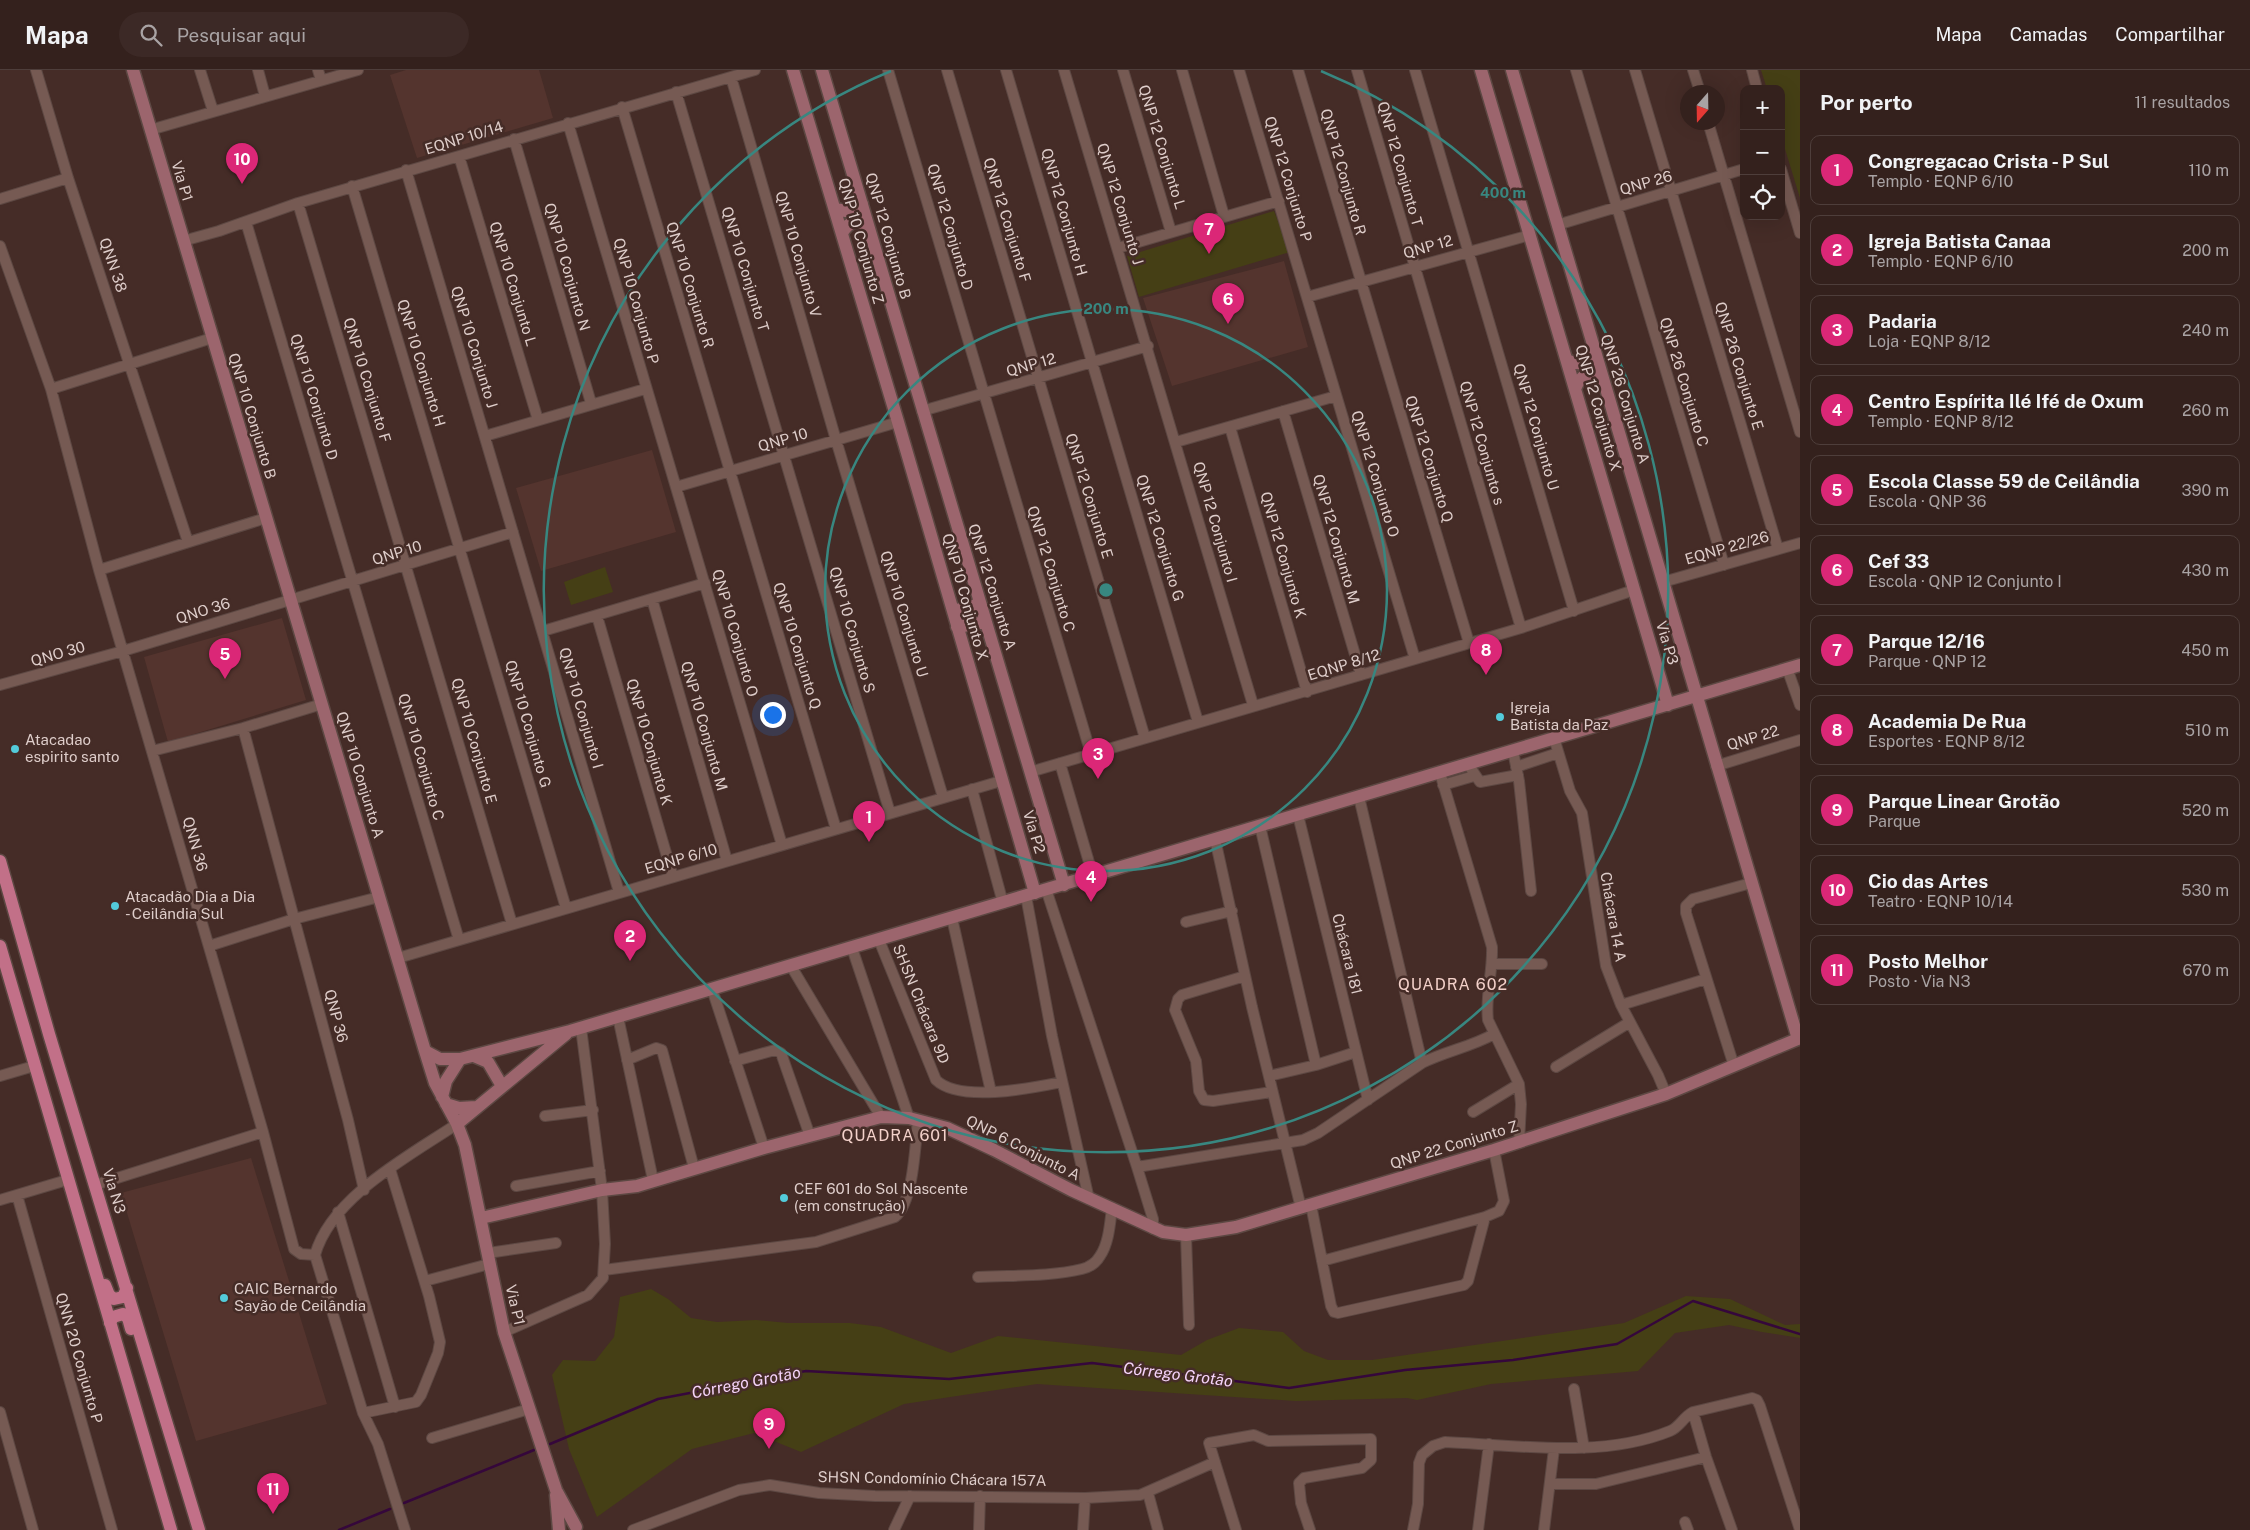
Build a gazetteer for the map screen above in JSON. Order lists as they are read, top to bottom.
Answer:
{
  "streets": {
    "main road": ["Via N3"],
    "street": [
      "EQNP 10/14",
      "QNP 12 Conjunto L",
      "QNP 12 Conjunto T",
      "QNP 12 Conjunto R",
      "QNP 12 Conjunto P",
      "Via P1",
      "QNP 26",
      "QNP 12 Conjunto J",
      "QNP 12 Conjunto H",
      "QNP 12 Conjunto F",
      "QNP 12 Conjunto D",
      "QNP 12 Conjunto B",
      "QNP 10 Conjunto Z",
      "QNP 12",
      "QNP 10 Conjunto V",
      "QNN 38",
      "QNP 10 Conjunto N",
      "QNP 10 Conjunto T",
      "QNP 10 Conjunto L",
      "QNP 10 Conjunto R",
      "QNP 10 Conjunto P",
      "QNP 10 Conjunto J",
      "QNP 10 Conjunto H",
      "QNP 26 Conjunto E",
      "QNP 10 Conjunto F",
      "QNP 26 Conjunto C",
      "QNP 10 Conjunto D",
      "QNP 26 Conjunto A",
      "QNP 12 Conjunto X",
      "QNP 10 Conjunto B",
      "QNP 12 Conjunto U",
      "QNP 10",
      "QNP 12 Conjunto s",
      "QNP 12 Conjunto Q",
      "QNP 12 Conjunto O",
      "QNP 12 Conjunto E",
      "QNP 12 Conjunto I",
      "QNP 12 Conjunto G",
      "QNP 12 Conjunto M",
      "EQNP 22/26",
      "QNP 12 Conjunto K",
      "QNP 12 Conjunto C",
      "QNP 12 Conjunto A",
      "QNP 10 Conjunto X",
      "QNO 36",
      "QNP 10 Conjunto U",
      "QNP 10 Conjunto S",
      "QNP 10 Conjunto O",
      "Via P3",
      "QNP 10 Conjunto Q",
      "QNO 30",
      "EQNP 8/12",
      "QNP 10 Conjunto I",
      "QNP 10 Conjunto G",
      "QNP 10 Conjunto M",
      "QNP 22",
      "QNP 10 Conjunto E",
      "QNP 10 Conjunto K",
      "QNP 10 Conjunto C",
      "QNP 10 Conjunto A",
      "Via P2",
      "QNN 36",
      "EQNP 6/10",
      "Chácara 14 A",
      "Chácara 181",
      "SHSN Chácara 9D",
      "QNP 36",
      "QNP 22 Conjunto Z",
      "QNP 6 Conjunto A",
      "QNN 20 Conjunto P",
      "SHSN Condomínio Chácara 157A"
    ]
  },
  "crossings": [
    ["EQNP 10/14", "Via P1"],
    ["EQNP 10/14", "QNP 10 Conjunto V"],
    ["EQNP 10/14", "QNP 10 Conjunto N"],
    ["EQNP 10/14", "QNP 10 Conjunto T"],
    ["EQNP 10/14", "QNP 10 Conjunto L"],
    ["EQNP 10/14", "QNP 10 Conjunto R"],
    ["EQNP 10/14", "QNP 10 Conjunto P"],
    ["EQNP 10/14", "QNP 10 Conjunto J"],
    ["EQNP 10/14", "QNP 10 Conjunto H"],
    ["EQNP 10/14", "QNP 10 Conjunto F"],
    ["EQNP 10/14", "QNP 10 Conjunto D"],
    ["EQNP 10/14", "QNP 10 Conjunto B"],
    ["QNP 12 Conjunto T", "QNP 12"],
    ["QNP 12 Conjunto T", "QNP 12 Conjunto s"],
    ["QNP 12 Conjunto R", "QNP 12"],
    ["QNP 12 Conjunto R", "QNP 12 Conjunto Q"],
    ["QNP 12 Conjunto P", "QNP 12"],
    ["QNP 12 Conjunto P", "QNP 12 Conjunto O"],
    ["Via P1", "QNP 10 Conjunto B"],
    ["Via P1", "QNP 6 Conjunto A"],
    ["QNP 26", "QNP 26 Conjunto E"],
    ["QNP 26", "QNP 26 Conjunto C"],
    ["QNP 26", "QNP 26 Conjunto A"],
    ["QNP 12 Conjunto J", "QNP 12"],
    ["QNP 12 Conjunto J", "QNP 12 Conjunto I"],
    ["QNP 12 Conjunto H", "QNP 12"],
    ["QNP 12 Conjunto H", "QNP 12 Conjunto G"],
    ["QNP 12 Conjunto F", "QNP 12"],
    ["QNP 12 Conjunto F", "QNP 12 Conjunto E"],
    ["QNP 12 Conjunto D", "QNP 12"],
    ["QNP 12 Conjunto D", "QNP 12 Conjunto C"],
    ["QNP 12 Conjunto B", "QNP 12"],
    ["QNP 12 Conjunto B", "QNP 12 Conjunto A"],
    ["QNP 10 Conjunto Z", "QNP 10"],
    ["QNP 10 Conjunto Z", "QNP 10 Conjunto X"],
    ["QNP 12", "QNP 12 Conjunto X"],
    ["QNP 12", "QNP 12 Conjunto U"],
    ["QNP 12", "QNP 12 Conjunto s"],
    ["QNP 12", "QNP 12 Conjunto Q"],
    ["QNP 12", "QNP 12 Conjunto O"],
    ["QNP 12", "QNP 12 Conjunto E"],
    ["QNP 12", "QNP 12 Conjunto I"],
    ["QNP 12", "QNP 12 Conjunto G"],
    ["QNP 12", "QNP 12 Conjunto C"],
    ["QNP 12", "QNP 12 Conjunto A"],
    ["QNP 10 Conjunto V", "QNP 10"],
    ["QNP 10 Conjunto V", "QNP 10 Conjunto U"],
    ["QNP 10 Conjunto T", "QNP 10"],
    ["QNP 10 Conjunto T", "QNP 10 Conjunto S"],
    ["QNP 10 Conjunto R", "QNP 10"],
    ["QNP 10 Conjunto R", "QNP 10 Conjunto Q"],
    ["QNP 10 Conjunto P", "QNP 10"],
    ["QNP 10 Conjunto P", "QNP 10 Conjunto O"],
    ["QNP 10 Conjunto J", "QNP 10"],
    ["QNP 10 Conjunto J", "QNP 10 Conjunto I"],
    ["QNP 10 Conjunto H", "QNP 10"],
    ["QNP 10 Conjunto H", "QNP 10 Conjunto G"],
    ["QNP 26 Conjunto E", "EQNP 22/26"],
    ["QNP 10 Conjunto F", "QNP 10"],
    ["QNP 10 Conjunto F", "QNP 10 Conjunto E"],
    ["QNP 26 Conjunto C", "EQNP 22/26"],
    ["QNP 10 Conjunto D", "QNP 10"],
    ["QNP 10 Conjunto D", "QNP 10 Conjunto C"],
    ["QNP 26 Conjunto A", "EQNP 22/26"],
    ["QNP 26 Conjunto A", "Via P3"],
    ["QNP 12 Conjunto X", "Via P3"],
    ["QNP 12 Conjunto X", "EQNP 8/12"],
    ["QNP 10 Conjunto B", "QNP 10"],
    ["QNP 10 Conjunto B", "QNO 36"],
    ["QNP 10 Conjunto B", "QNP 10 Conjunto A"],
    ["QNP 12 Conjunto U", "EQNP 8/12"],
    ["QNP 10", "QNP 10 Conjunto X"],
    ["QNP 10", "QNO 36"],
    ["QNP 10", "QNP 10 Conjunto U"],
    ["QNP 10", "QNP 10 Conjunto S"],
    ["QNP 10", "QNP 10 Conjunto O"],
    ["QNP 10", "QNP 10 Conjunto Q"],
    ["QNP 10", "QNP 10 Conjunto I"],
    ["QNP 10", "QNP 10 Conjunto G"],
    ["QNP 10", "QNP 10 Conjunto E"],
    ["QNP 10", "QNP 10 Conjunto C"],
    ["QNP 10", "QNP 10 Conjunto A"],
    ["QNP 12 Conjunto s", "EQNP 8/12"],
    ["QNP 12 Conjunto Q", "EQNP 8/12"],
    ["QNP 12 Conjunto O", "EQNP 8/12"],
    ["QNP 12 Conjunto E", "EQNP 8/12"],
    ["QNP 12 Conjunto I", "EQNP 8/12"],
    ["QNP 12 Conjunto G", "EQNP 8/12"],
    ["QNP 12 Conjunto M", "EQNP 8/12"],
    ["EQNP 22/26", "Via P3"],
    ["QNP 12 Conjunto K", "EQNP 8/12"],
    ["QNP 12 Conjunto C", "EQNP 8/12"],
    ["QNP 12 Conjunto A", "EQNP 8/12"],
    ["QNP 12 Conjunto A", "Via P2"],
    ["QNP 10 Conjunto X", "Via P2"],
    ["QNP 10 Conjunto X", "EQNP 6/10"],
    ["QNO 36", "QNO 30"],
    ["QNO 36", "QNP 10 Conjunto A"],
    ["QNO 36", "QNN 36"],
    ["QNP 10 Conjunto U", "EQNP 6/10"],
    ["QNP 10 Conjunto S", "EQNP 6/10"],
    ["QNP 10 Conjunto O", "EQNP 6/10"],
    ["Via P3", "EQNP 8/12"],
    ["Via P3", "QNP 22"],
    ["Via P3", "QNP 22 Conjunto Z"],
    ["QNP 10 Conjunto Q", "EQNP 6/10"],
    ["QNO 30", "QNN 36"],
    ["EQNP 8/12", "Via P2"],
    ["QNP 10 Conjunto I", "EQNP 6/10"],
    ["QNP 10 Conjunto G", "EQNP 6/10"],
    ["QNP 10 Conjunto M", "EQNP 6/10"],
    ["QNP 10 Conjunto E", "EQNP 6/10"],
    ["QNP 10 Conjunto K", "EQNP 6/10"],
    ["QNP 10 Conjunto C", "EQNP 6/10"],
    ["QNP 10 Conjunto A", "EQNP 6/10"],
    ["Via P2", "EQNP 6/10"],
    ["Chácara 14 A", "QNP 22 Conjunto Z"],
    ["QNP 22 Conjunto Z", "QNP 6 Conjunto A"]
  ],
  "districts": ["QUADRA 602", "QUADRA 601"],
  "water": ["Córrego Grotão"],
  "places": [
    "Igreja Batista da Paz",
    "Atacadao espirito santo",
    "Atacadão Dia a Dia - Ceilândia Sul",
    "CEF 601 do Sol Nascente (em construção)",
    "CAIC Bernardo Sayão de Ceilândia"
  ],
  "north": "bottom",
  "page": {
    "header": "Mapa",
    "search": "Pesquisar aqui",
    "nav": ["Mapa", "Camadas", "Compartilhar"],
    "heading": ["Por perto", "11 resultados"],
    "map_buttons": ["+", "−"],
    "list": [
      {
        "mark": "1",
        "name": "Congregacao Crista - P Sul",
        "note": "Templo · EQNP 6/10",
        "value": "110 m"
      },
      {
        "mark": "2",
        "name": "Igreja Batista Canaa",
        "note": "Templo · EQNP 6/10",
        "value": "200 m"
      },
      {
        "mark": "3",
        "name": "Padaria",
        "note": "Loja · EQNP 8/12",
        "value": "240 m"
      },
      {
        "mark": "4",
        "name": "Centro Espírita Ilé Ifé de Oxum",
        "note": "Templo · EQNP 8/12",
        "value": "260 m"
      },
      {
        "mark": "5",
        "name": "Escola Classe 59 de Ceilândia",
        "note": "Escola · QNP 36",
        "value": "390 m"
      },
      {
        "mark": "6",
        "name": "Cef 33",
        "note": "Escola · QNP 12 Conjunto I",
        "value": "430 m"
      },
      {
        "mark": "7",
        "name": "Parque 12/16",
        "note": "Parque · QNP 12",
        "value": "450 m"
      },
      {
        "mark": "8",
        "name": "Academia De Rua",
        "note": "Esportes · EQNP 8/12",
        "value": "510 m"
      },
      {
        "mark": "9",
        "name": "Parque Linear Grotão",
        "note": "Parque",
        "value": "520 m"
      },
      {
        "mark": "10",
        "name": "Cio das Artes",
        "note": "Teatro · EQNP 10/14",
        "value": "530 m"
      },
      {
        "mark": "11",
        "name": "Posto Melhor",
        "note": "Posto · Via N3",
        "value": "670 m"
      }
    ],
    "pins": [
      "10",
      "7",
      "6",
      "8",
      "5",
      "3",
      "1",
      "4",
      "2",
      "9",
      "11"
    ]
  },
  "rings": ["400 m", "200 m"]
}
